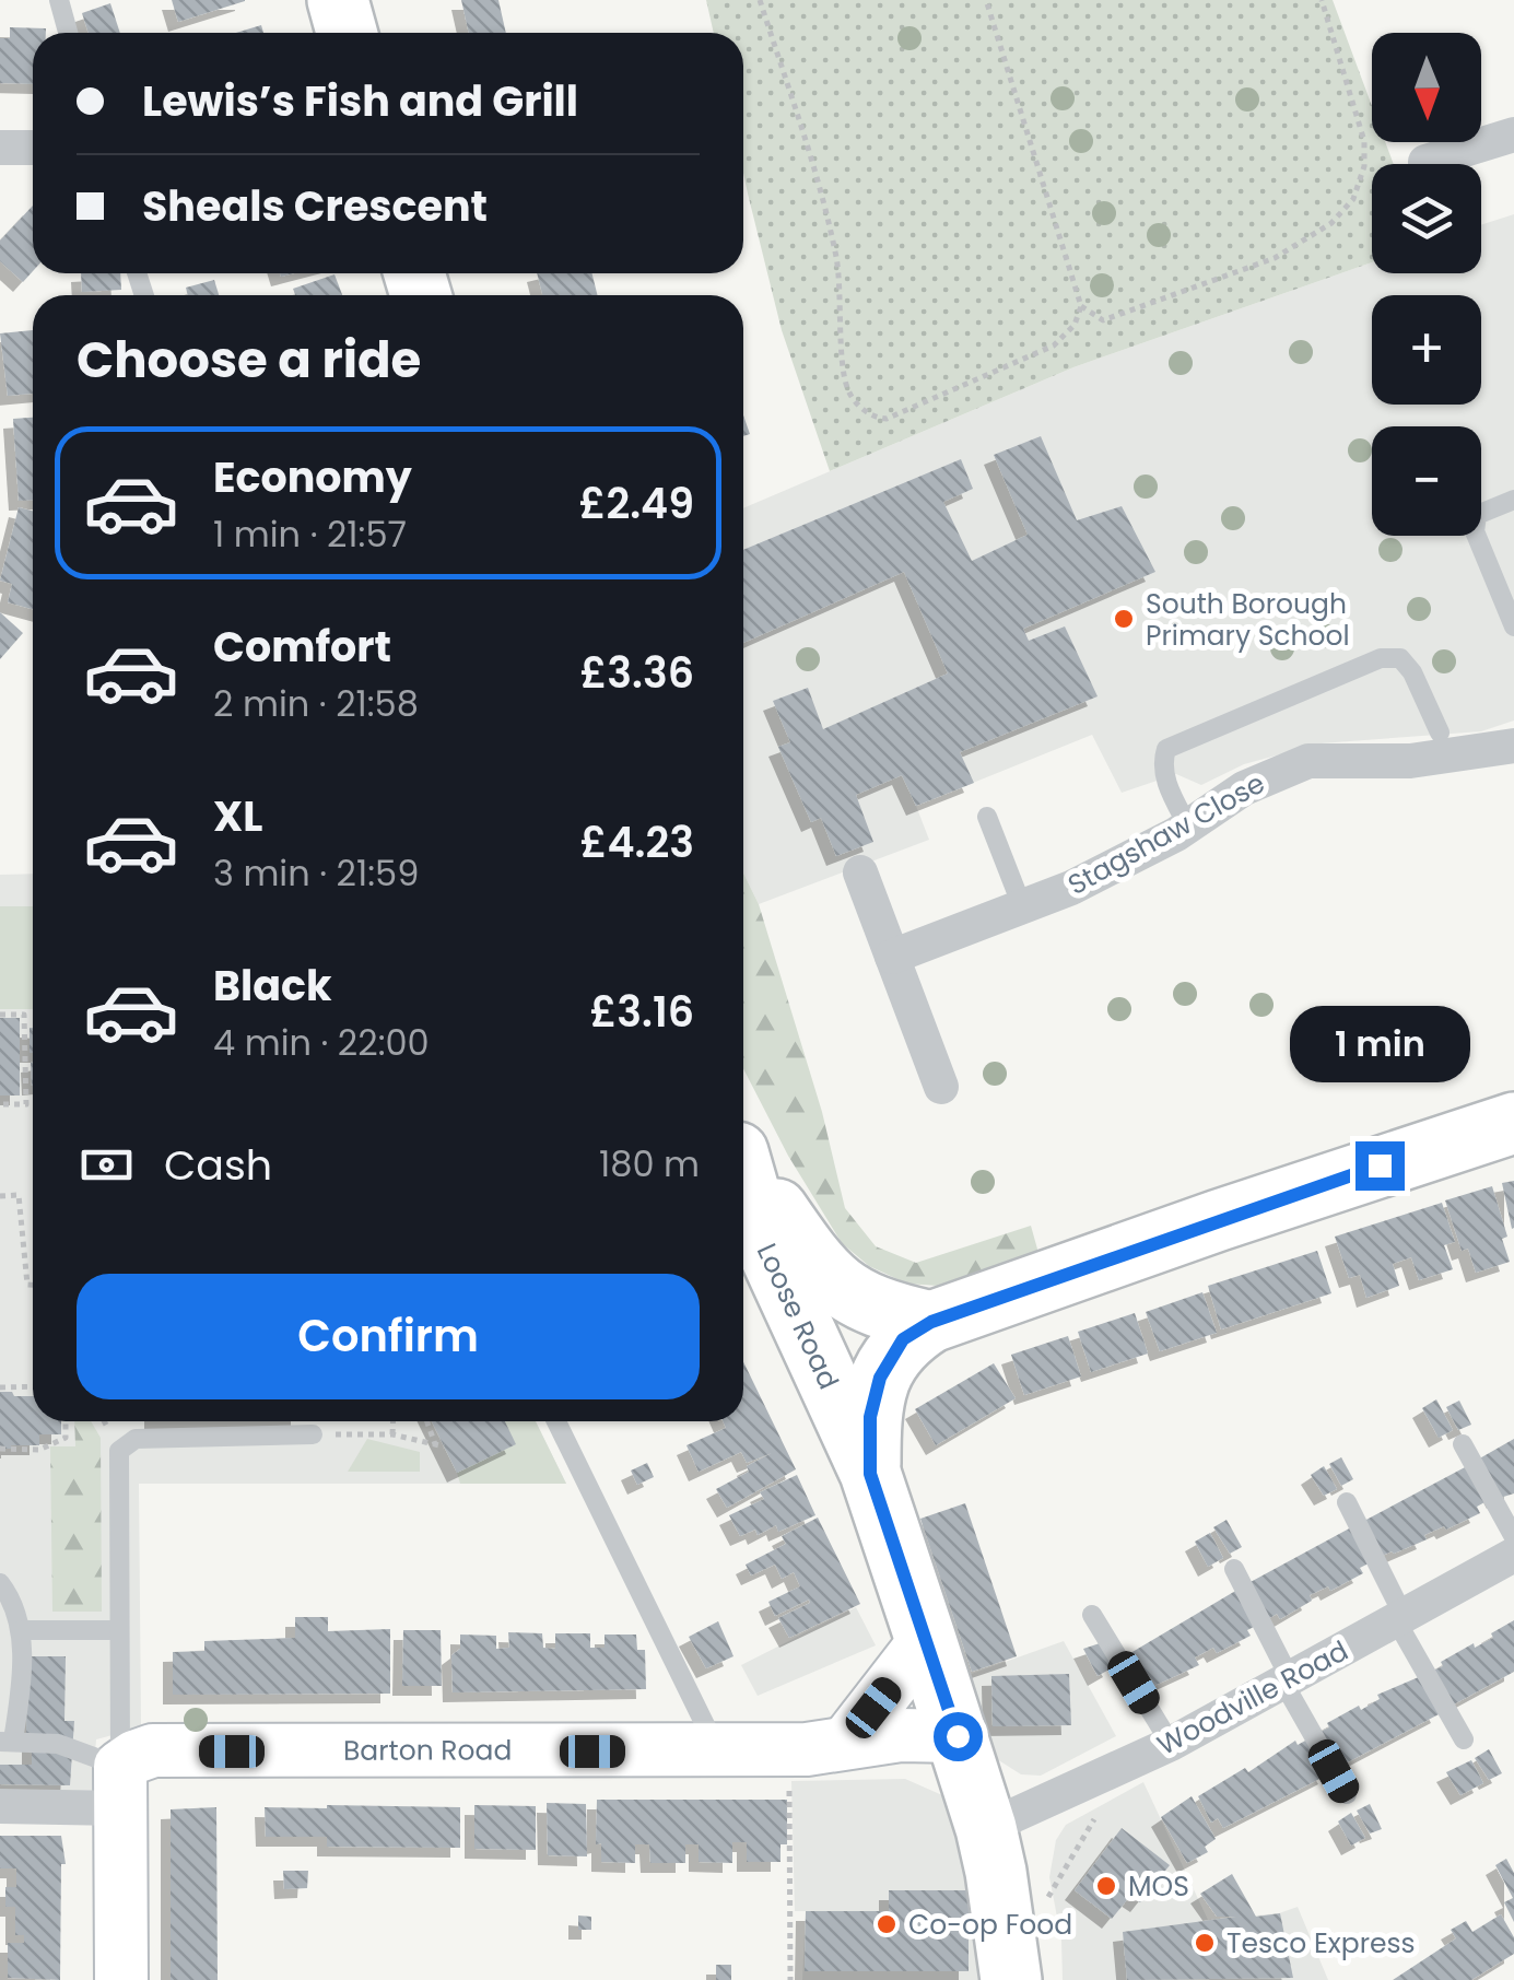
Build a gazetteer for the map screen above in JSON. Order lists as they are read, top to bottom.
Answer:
{
  "streets": {
    "highway": ["Loose Road"],
    "street": ["Stagshaw Close", "Woodville Road", "Barton Road"]
  },
  "crossings": [
    ["Loose Road", "Woodville Road"],
    ["Loose Road", "Barton Road"]
  ],
  "places": [
    "South Borough Primary School",
    "MOS",
    "Co-op Food",
    "Tesco Express"
  ],
  "north": "bottom",
  "page": {
    "map_buttons": ["+", "−"],
    "banner": ["Lewis’s Fish and Grill", "Sheals Crescent"],
    "heading": "Choose a ride",
    "list": [
      {
        "name": "Economy",
        "note": "1 min · 21:57",
        "value": "£2.49"
      },
      {
        "name": "Comfort",
        "note": "2 min · 21:58",
        "value": "£3.36"
      },
      {
        "name": "XL",
        "note": "3 min · 21:59",
        "value": "£4.23"
      },
      {
        "name": "Black",
        "note": "4 min · 22:00",
        "value": "£3.16"
      }
    ],
    "bubble": "1 min",
    "pay": ["Cash", "180 m"],
    "buttons": "Confirm"
  }
}
